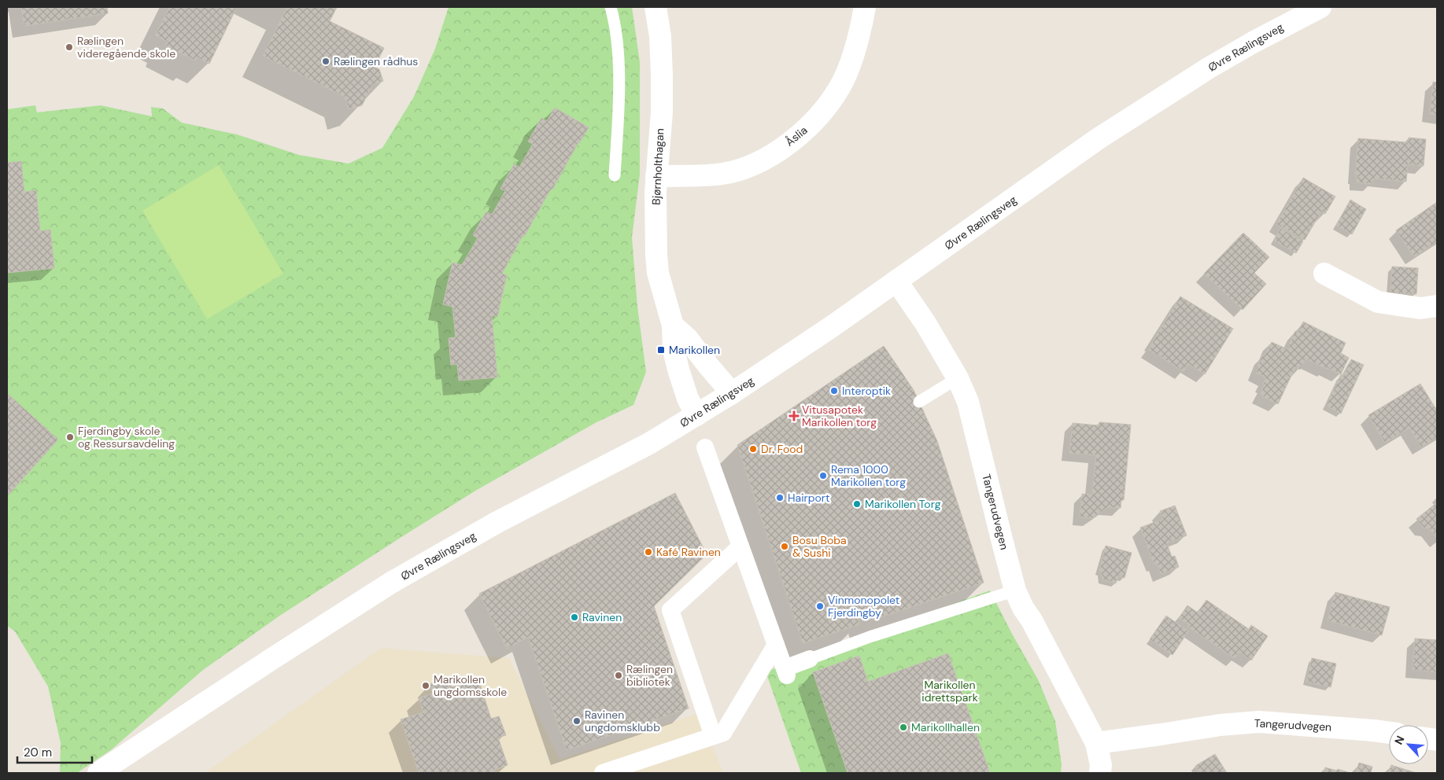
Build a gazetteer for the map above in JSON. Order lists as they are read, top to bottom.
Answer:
{
  "streets": {
    "street": [
      "Øvre Rælingsveg",
      "Åslia",
      "Bjørnholthagan",
      "Tangerudvegen"
    ]
  },
  "crossings": [
    ["Øvre Rælingsveg", "Bjørnholthagan"],
    ["Øvre Rælingsveg", "Tangerudvegen"],
    ["Åslia", "Bjørnholthagan"]
  ],
  "parks": ["Marikollen idrettspark"],
  "places": {
    "other": [
      "Rælingen videregående skole",
      "Rælingen rådhus",
      "Interoptik",
      "Fjerdingby skole og Ressursavdeling",
      "Dr. Food",
      "Rema 1000 Marikollen torg",
      "Hairport",
      "Marikollen Torg",
      "Bosu Boba & Sushi",
      "Kafé Ravinen",
      "Vinmonopolet Fjerdingby",
      "Ravinen",
      "Rælingen bibliotek",
      "Marikollen ungdomsskole",
      "Ravinen ungdomsklubb",
      "Marikollhallen"
    ],
    "transit": ["Marikollen"],
    "health": ["Vitusapotek Marikollen torg"]
  },
  "scale_bar": "20 m",
  "north": "top left"
}
